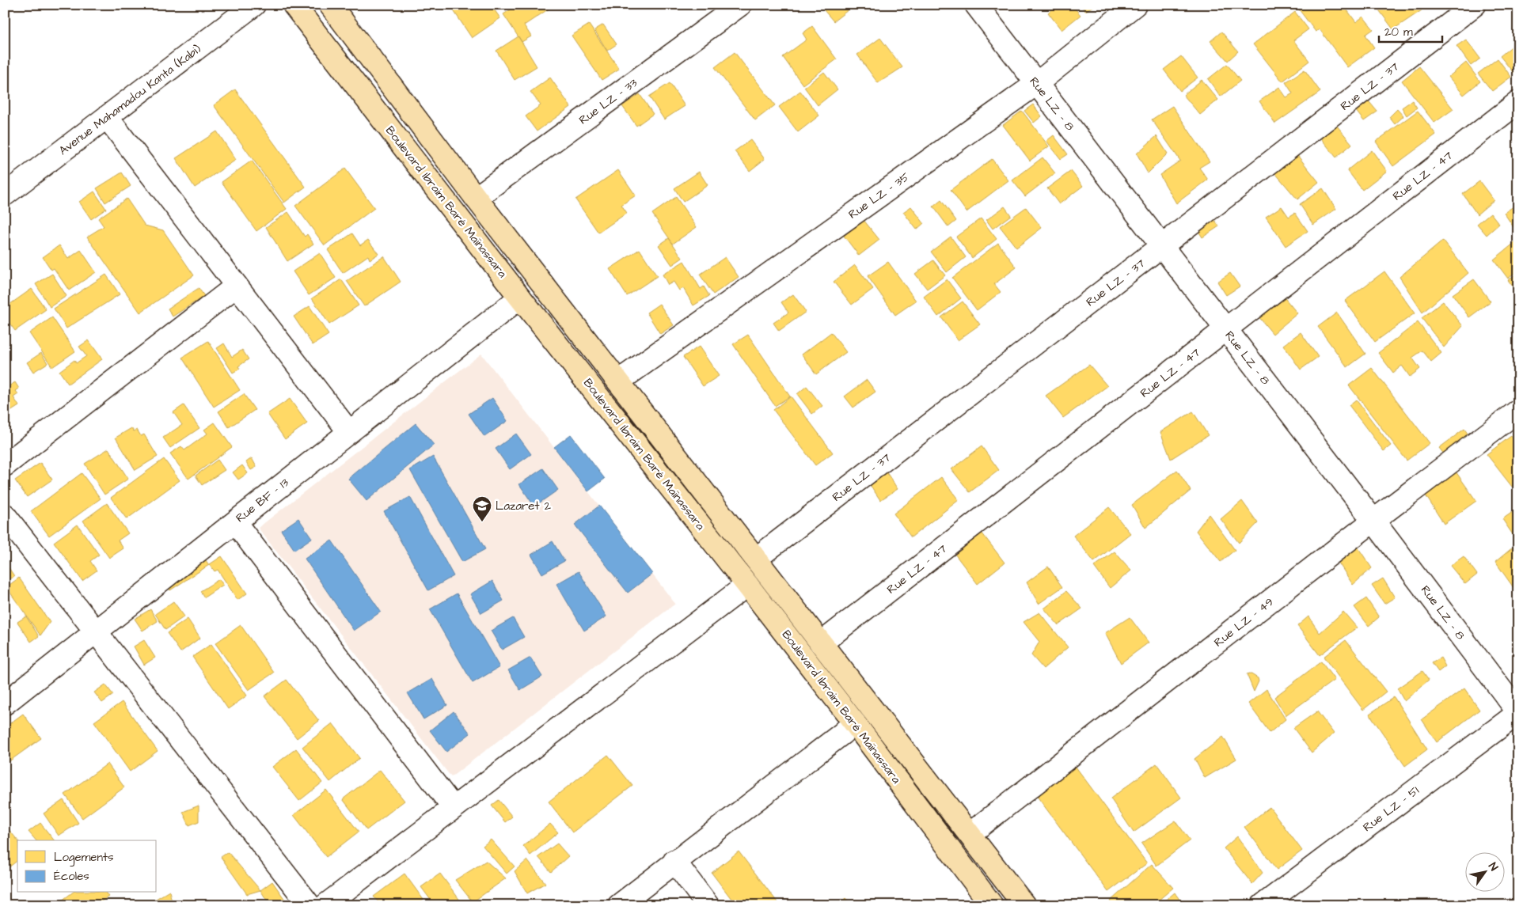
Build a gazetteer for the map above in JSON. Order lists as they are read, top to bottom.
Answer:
{
  "streets": {
    "main road": ["Boulevard Ibraim Baré Maïnassara"],
    "street": [
      "Rue LZ - 37",
      "Avenue Mahamadou Kanta (Kabi)",
      "Rue LZ - 33",
      "Rue LZ - 8",
      "Rue LZ - 47",
      "Rue LZ - 35",
      "Rue BF - 13",
      "Rue LZ - 49",
      "Rue LZ - 51"
    ]
  },
  "crossings": [
    ["Rue LZ - 37", "Rue LZ - 8"],
    ["Rue LZ - 37", "Boulevard Ibraim Baré Maïnassara"],
    ["Rue LZ - 33", "Boulevard Ibraim Baré Maïnassara"],
    ["Rue LZ - 8", "Rue LZ - 47"],
    ["Rue LZ - 8", "Rue LZ - 35"],
    ["Rue LZ - 8", "Rue LZ - 49"],
    ["Rue LZ - 8", "Rue LZ - 51"],
    ["Rue LZ - 47", "Boulevard Ibraim Baré Maïnassara"],
    ["Rue LZ - 35", "Boulevard Ibraim Baré Maïnassara"],
    ["Boulevard Ibraim Baré Maïnassara", "Rue BF - 13"],
    ["Boulevard Ibraim Baré Maïnassara", "Rue LZ - 49"]
  ],
  "places": {
    "school or university": ["Lazaret 2"]
  },
  "legend": ["Logements", "Écoles"],
  "scale_bar": "20 m",
  "north": "top right"
}
